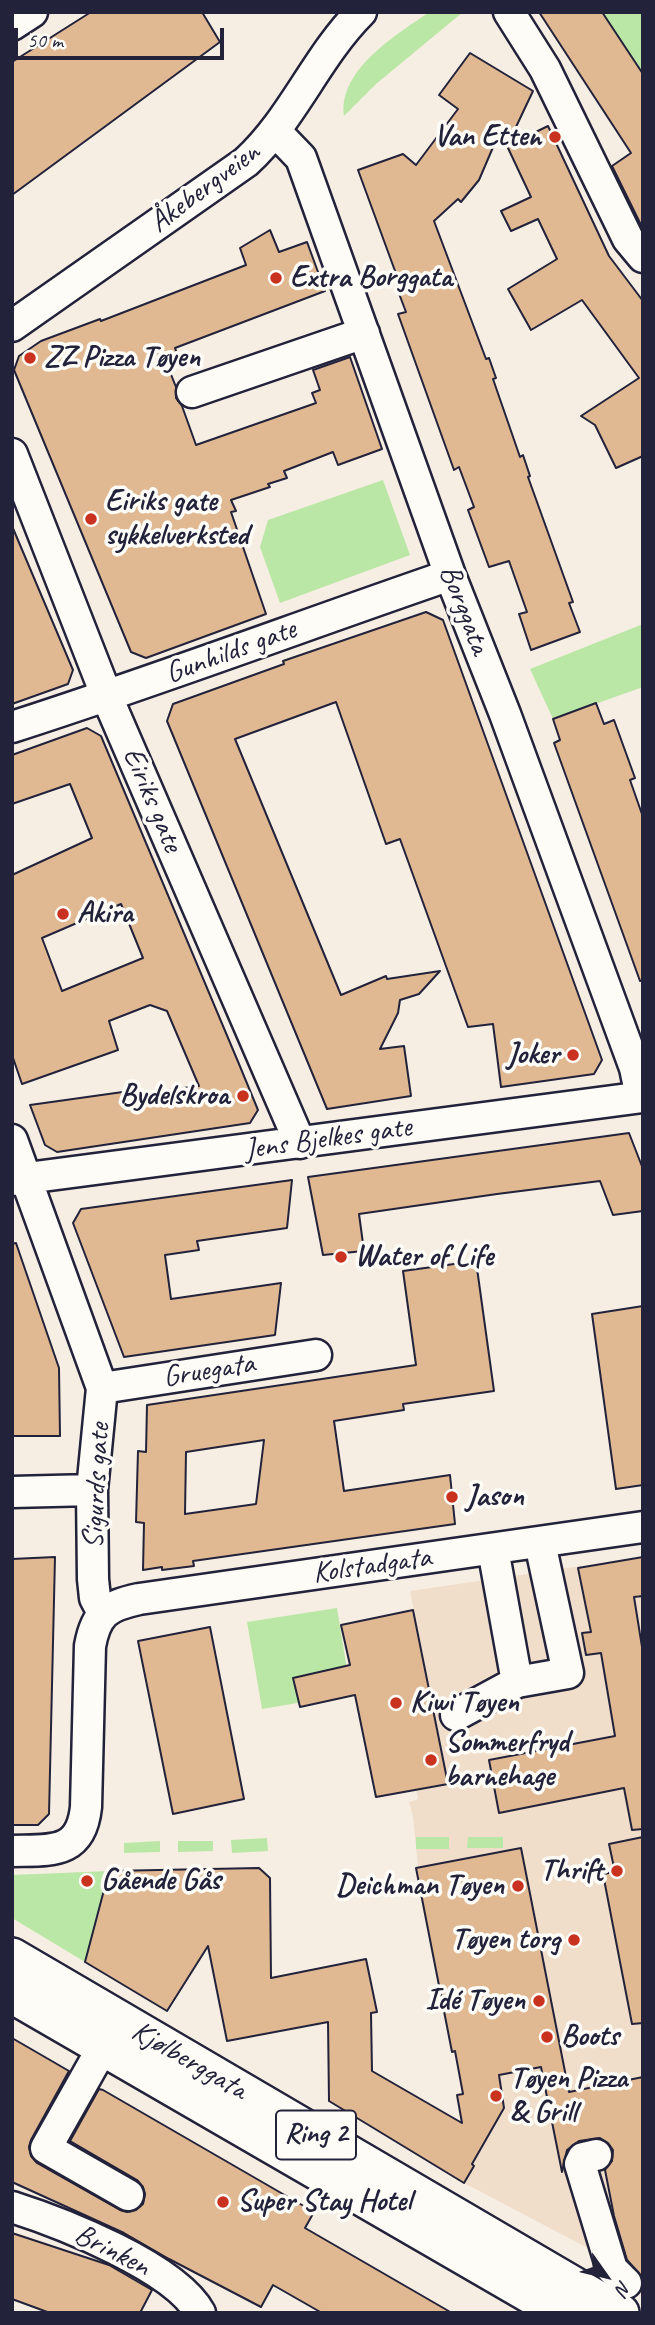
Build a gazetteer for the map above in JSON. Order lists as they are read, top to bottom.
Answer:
{
  "streets": {
    "main road": ["Kjølberggata", "Ring 2"],
    "street": [
      "Åkebergveien",
      "Borggata",
      "Gunhilds gate",
      "Eiriks gate",
      "Jens Bjelkes gate",
      "Gruegata",
      "Sigurds gate",
      "Kolstadgata",
      "Brinken"
    ]
  },
  "crossings": [
    ["Åkebergveien", "Borggata"],
    ["Borggata", "Gunhilds gate"],
    ["Borggata", "Jens Bjelkes gate"],
    ["Gunhilds gate", "Eiriks gate"],
    ["Eiriks gate", "Jens Bjelkes gate"],
    ["Jens Bjelkes gate", "Sigurds gate"],
    ["Gruegata", "Sigurds gate"],
    ["Sigurds gate", "Kolstadgata"]
  ],
  "places": [
    "Van Etten",
    "Extra Borggata",
    "ZZ Pizza Tøyen",
    "Eiriks gate sykkelverksted",
    "Akira",
    "Joker",
    "Bydelskroa",
    "Water of Life",
    "Jason",
    "Kiwi Tøyen",
    "Sommerfryd barnehage",
    "Thrift",
    "Gående Gås",
    "Deichman Tøyen",
    "Tøyen torg",
    "Idé Tøyen",
    "Boots",
    "Tøyen Pizza & Grill",
    "Super Stay Hotel"
  ],
  "scale_bar": "50 m",
  "north": "bottom right"
}
